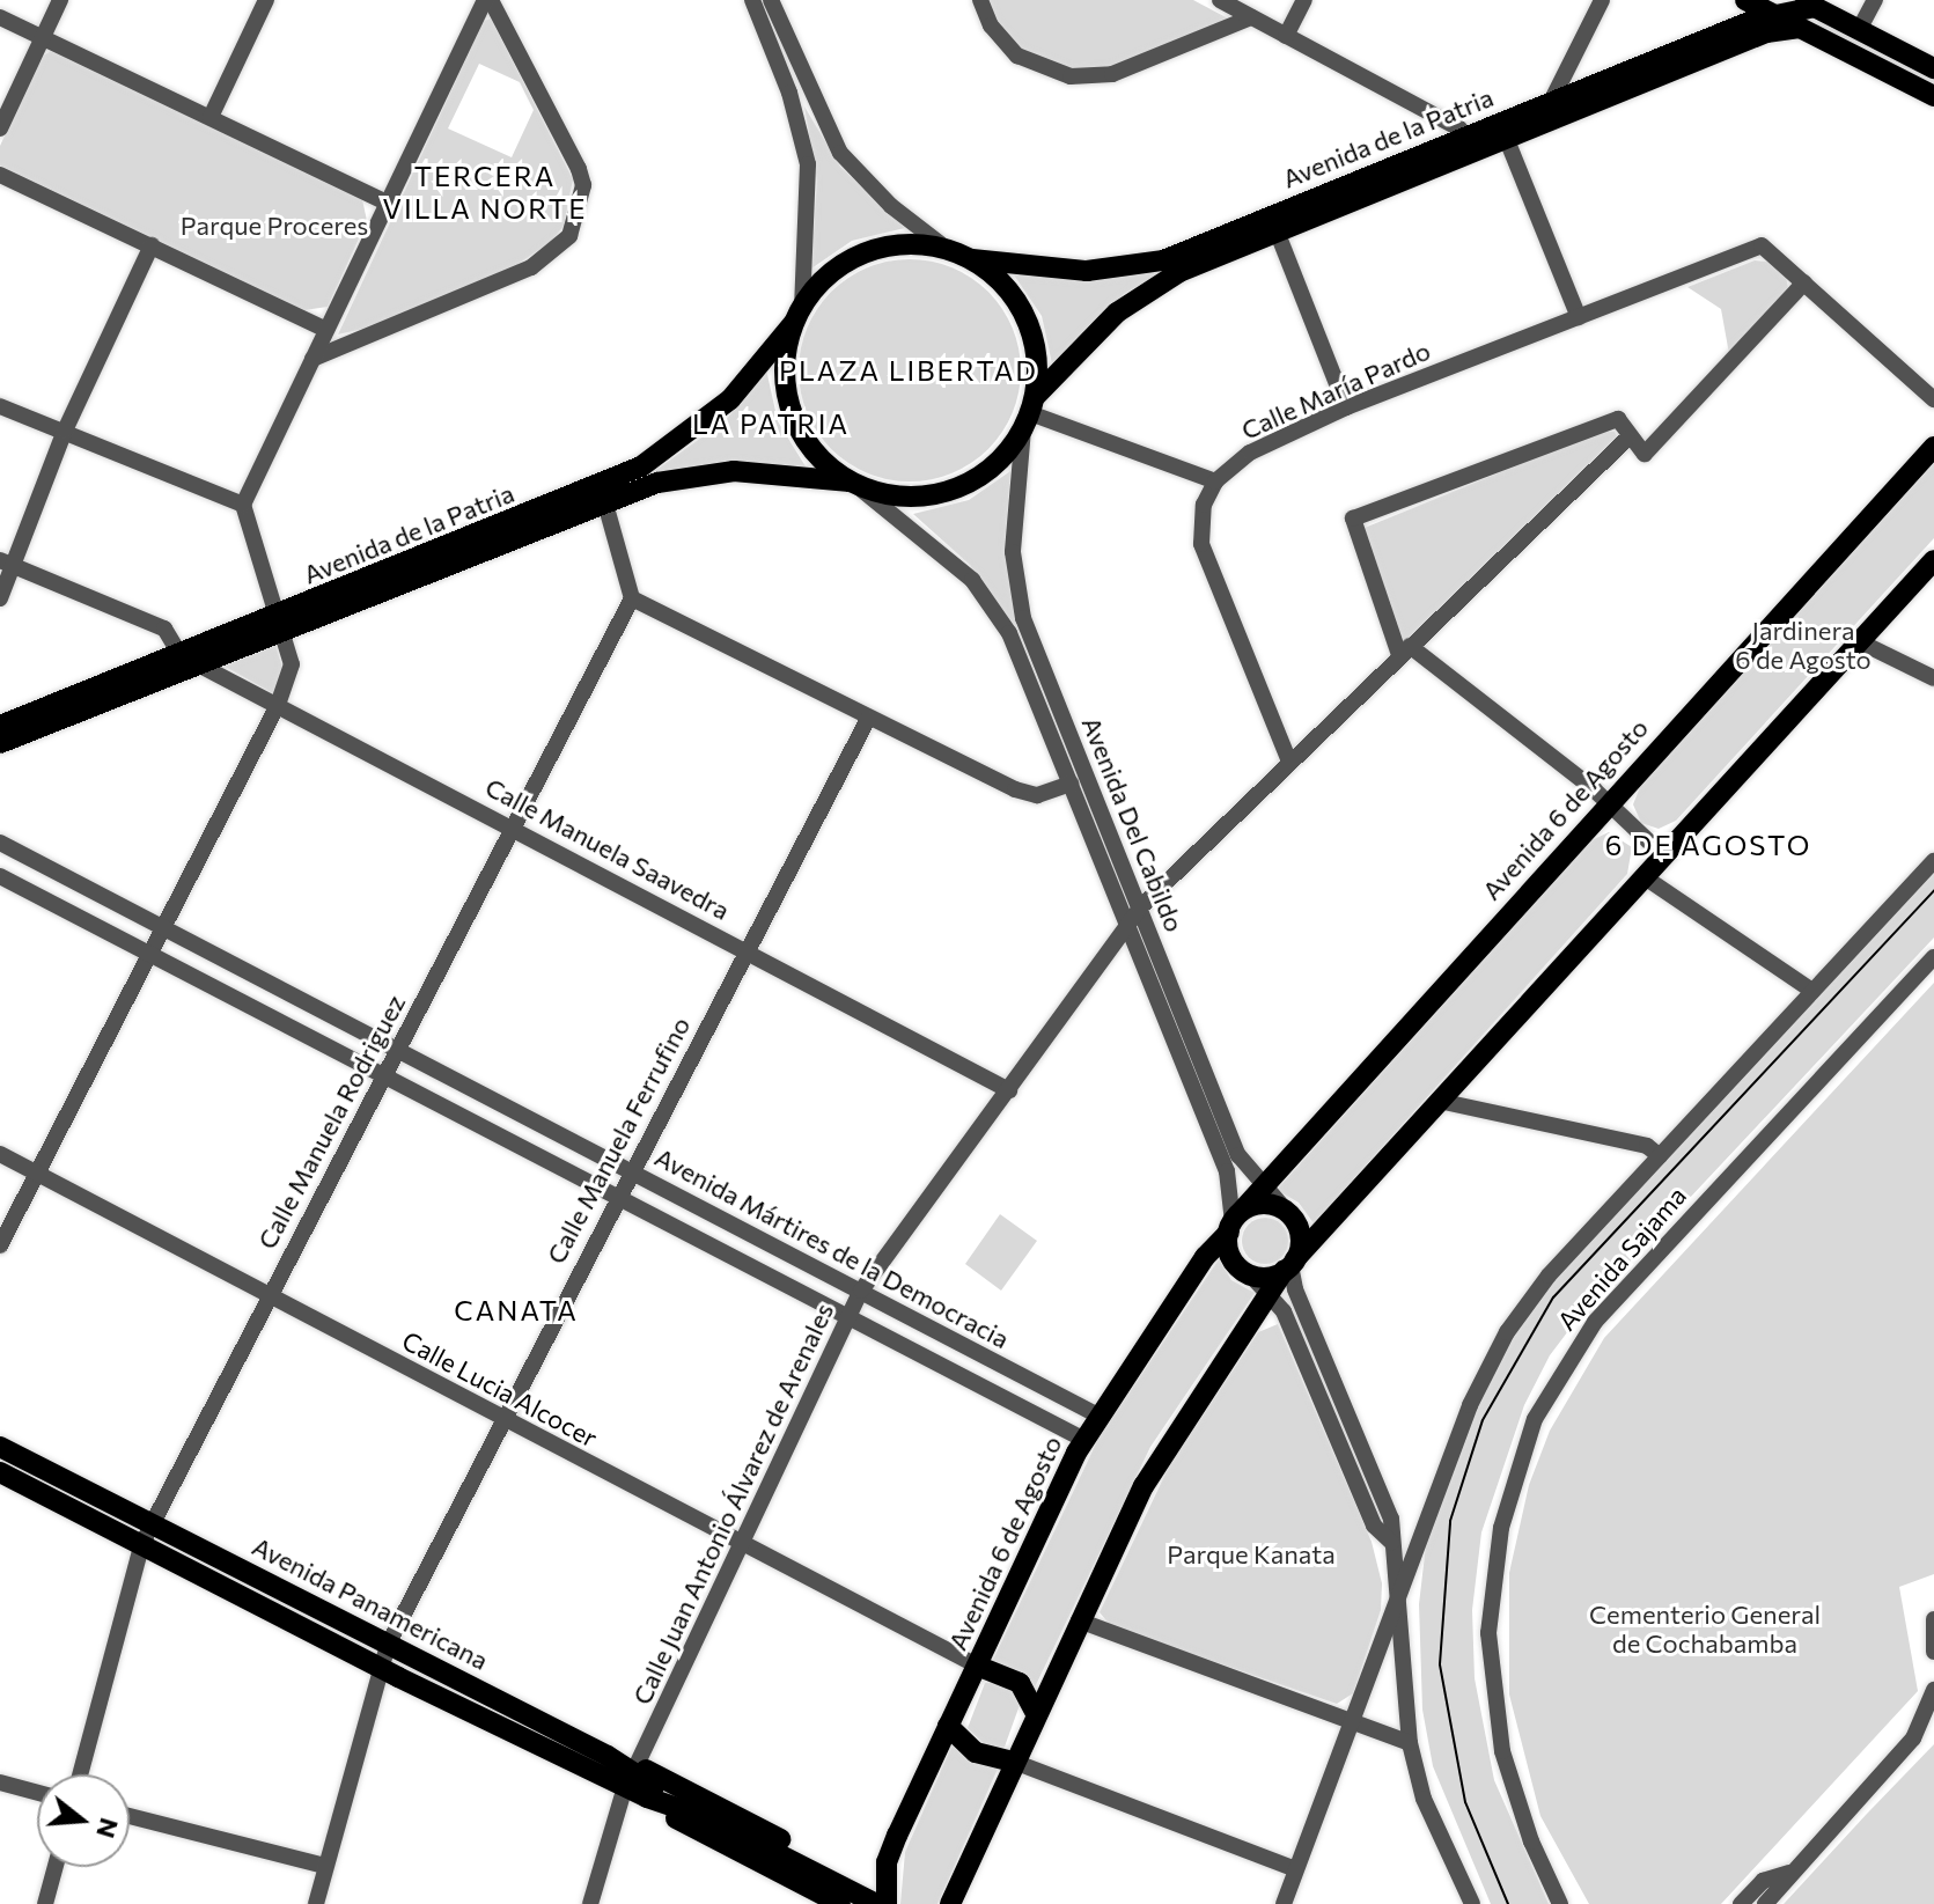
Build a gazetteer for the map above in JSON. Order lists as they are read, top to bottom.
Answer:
{
  "streets": {
    "main road": ["Avenida de la Patria", "Avenida 6 de Agosto", "Avenida Panamericana"],
    "street": [
      "Calle María Pardo",
      "Avenida Del Cabildo",
      "Calle Manuela Saavedra",
      "Calle Manuela Rodriguez",
      "Calle Manuela Ferrufino",
      "Avenida Mártires de la Democracia",
      "Avenida Sajama",
      "Calle Lucia Alcocer",
      "Calle Juan Antonio Álvarez de Arenales"
    ]
  },
  "crossings": [
    ["Avenida de la Patria", "Avenida Del Cabildo"],
    ["Avenida de la Patria", "Calle Manuela Saavedra"],
    ["Avenida 6 de Agosto", "Avenida Del Cabildo"],
    ["Avenida 6 de Agosto", "Avenida Mártires de la Democracia"],
    ["Avenida 6 de Agosto", "Calle Lucia Alcocer"],
    ["Avenida 6 de Agosto", "Avenida Panamericana"],
    ["Avenida Del Cabildo", "Calle Juan Antonio Álvarez de Arenales"],
    ["Calle Manuela Saavedra", "Calle Manuela Rodriguez"],
    ["Calle Manuela Saavedra", "Calle Manuela Ferrufino"],
    ["Calle Manuela Saavedra", "Calle Juan Antonio Álvarez de Arenales"],
    ["Calle Manuela Rodriguez", "Avenida Mártires de la Democracia"],
    ["Calle Manuela Rodriguez", "Calle Lucia Alcocer"],
    ["Calle Manuela Rodriguez", "Avenida Panamericana"],
    ["Calle Manuela Ferrufino", "Avenida Mártires de la Democracia"],
    ["Calle Manuela Ferrufino", "Calle Lucia Alcocer"],
    ["Calle Manuela Ferrufino", "Avenida Panamericana"],
    ["Avenida Mártires de la Democracia", "Calle Juan Antonio Álvarez de Arenales"],
    ["Calle Lucia Alcocer", "Calle Juan Antonio Álvarez de Arenales"]
  ],
  "districts": [
    "TERCERA VILLA NORTE",
    "PLAZA LIBERTAD",
    "LA PATRIA",
    "6 DE AGOSTO",
    "CANATA"
  ],
  "parks": [
    "Parque Proceres",
    "Jardinera 6 de Agosto",
    "Parque Kanata",
    "Cementerio General de Cochabamba"
  ],
  "north": "right"
}
